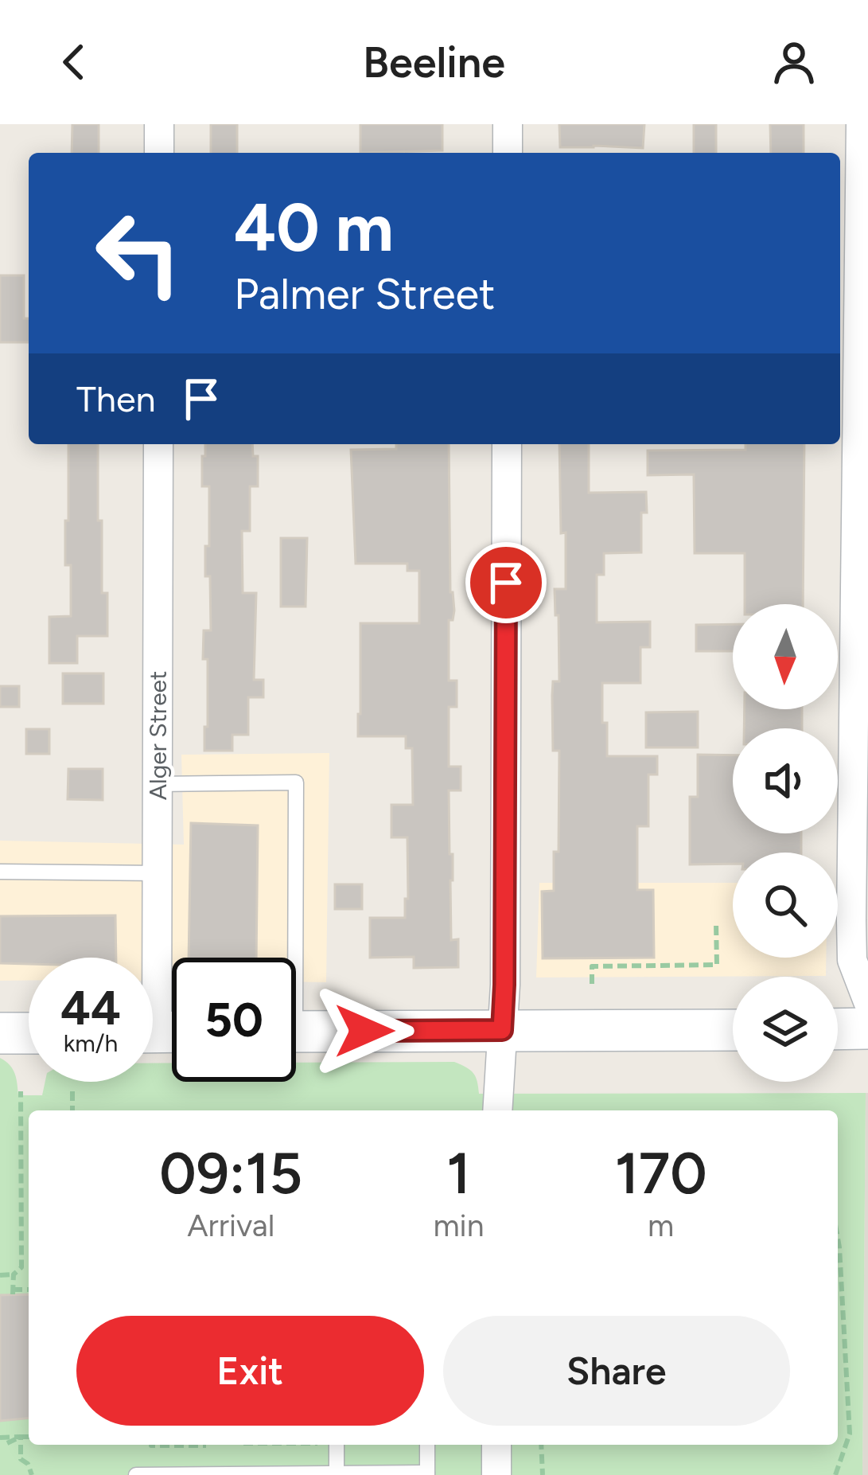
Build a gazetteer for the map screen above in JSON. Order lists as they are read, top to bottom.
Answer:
{
  "streets": {
    "street": ["Alger Street"]
  },
  "north": "bottom",
  "page": {
    "header": "Beeline",
    "turn": ["40 m", "Palmer Street"],
    "then": "Then",
    "speed": "44 km/h",
    "limit": "50",
    "eta": [
      "09:15",
      "Arrival",
      "1",
      "min",
      "170",
      "m"
    ],
    "buttons": ["Exit", "Share"]
  }
}
